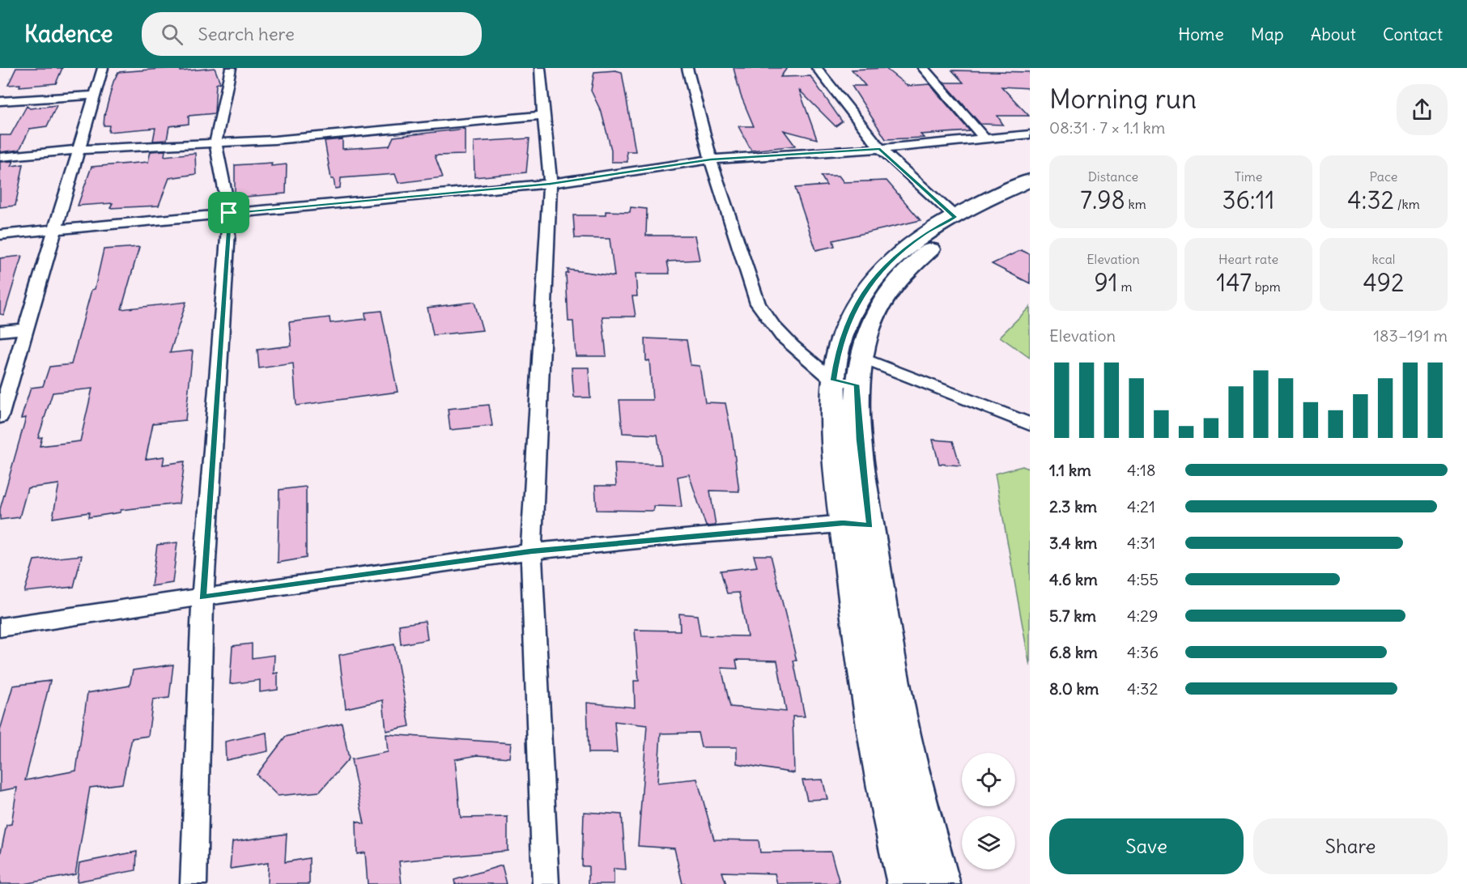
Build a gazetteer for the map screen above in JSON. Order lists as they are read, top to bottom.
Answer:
{
  "page": {
    "header": "Kadence",
    "search": "Search here",
    "nav": [
      "Home",
      "Map",
      "About",
      "Contact"
    ],
    "heading": ["Morning run", "08:31 · 7 × 1.1 km"],
    "stats": [
      ["Distance", "7.98 km"],
      ["Time", "36:11"],
      ["Pace", "4:32 /km"],
      ["Elevation", "91 m"],
      ["Heart rate", "147 bpm"],
      ["kcal", "492"]
    ],
    "chart": ["Elevation", "183–191 m"],
    "list": [
      {
        "name": "1.1 km",
        "note": "4:18"
      },
      {
        "name": "2.3 km",
        "note": "4:21"
      },
      {
        "name": "3.4 km",
        "note": "4:31"
      },
      {
        "name": "4.6 km",
        "note": "4:55"
      },
      {
        "name": "5.7 km",
        "note": "4:29"
      },
      {
        "name": "6.8 km",
        "note": "4:36"
      },
      {
        "name": "8.0 km",
        "note": "4:32"
      }
    ],
    "buttons": ["Save", "Share"]
  }
}
